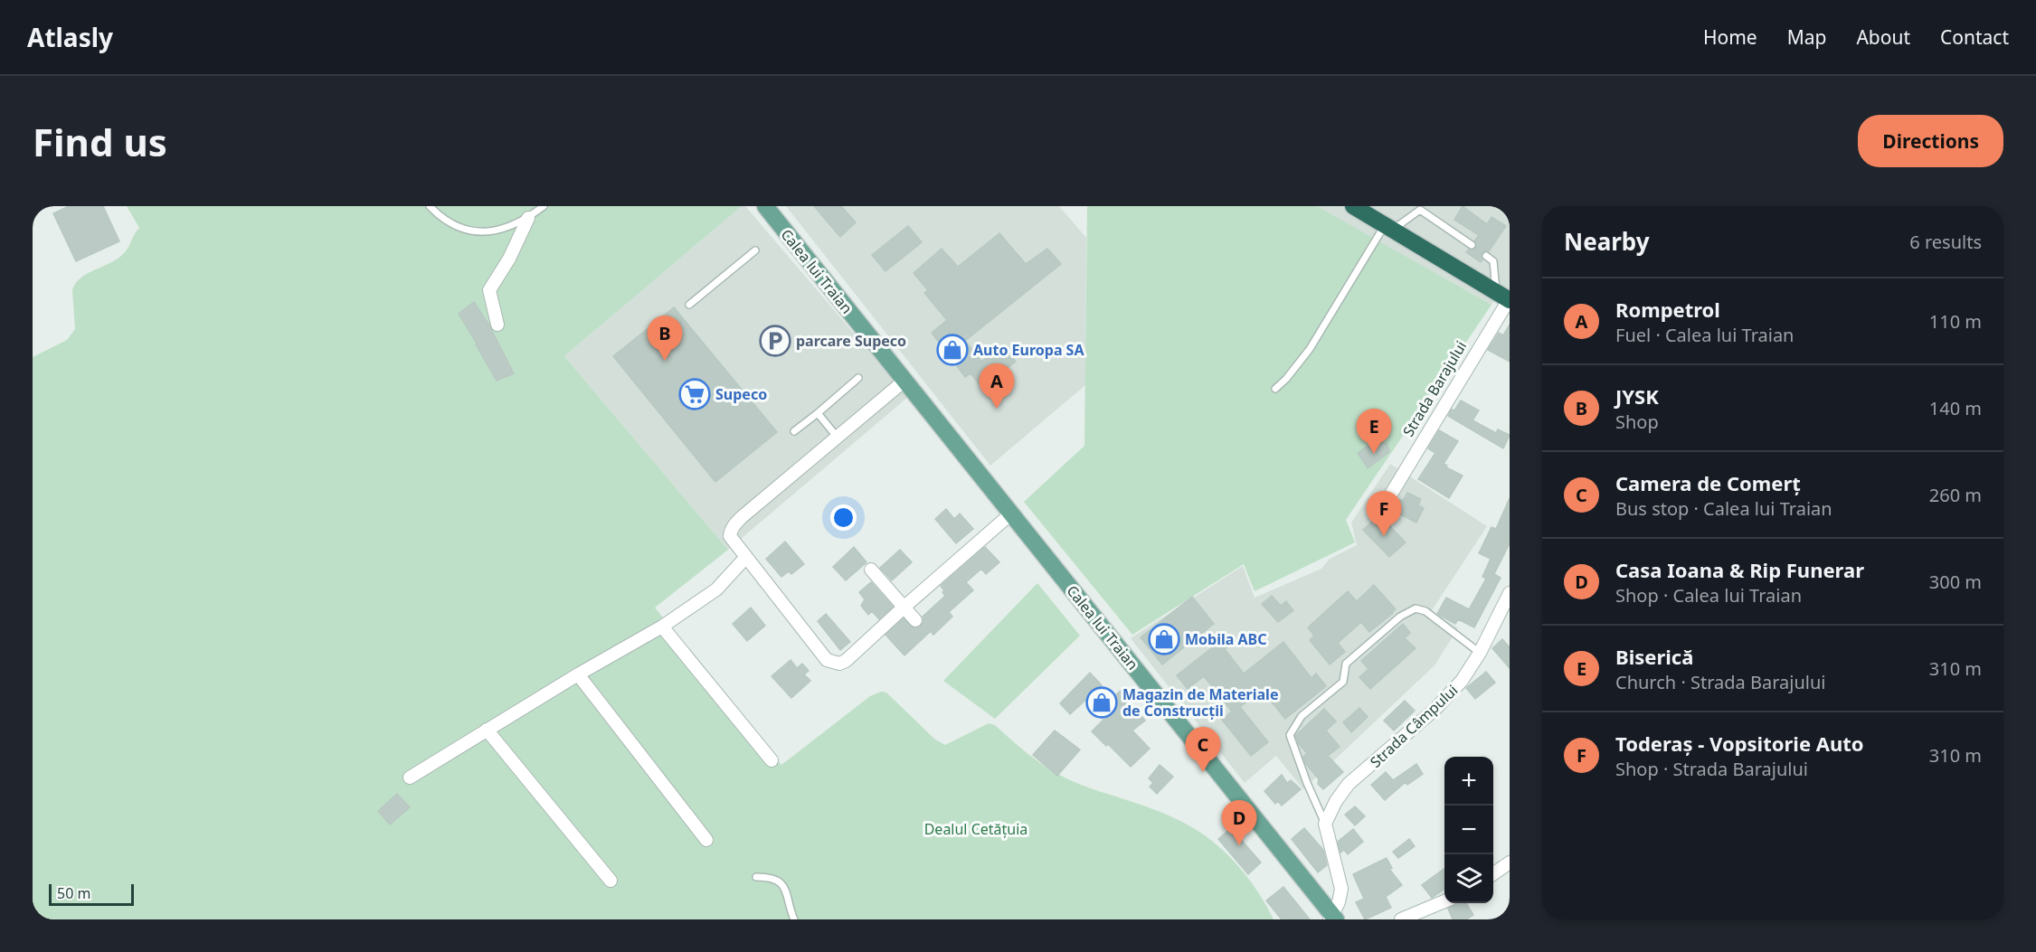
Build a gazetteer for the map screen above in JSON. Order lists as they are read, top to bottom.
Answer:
{
  "streets": {
    "main road": ["Calea lui Traian"],
    "street": ["Strada Barajului", "Strada Câmpului"]
  },
  "parks": ["Dealul Cetățuia"],
  "places": {
    "parking": ["parcare Supeco"],
    "shop": ["Auto Europa SA", "Mobila ABC", "Magazin de Materiale de Construcții"],
    "supermarket": ["Supeco"]
  },
  "scale_bar": "50 m",
  "page": {
    "header": "Atlasly",
    "nav": [
      "Home",
      "Map",
      "About",
      "Contact"
    ],
    "buttons": "Directions",
    "title": "Find us",
    "heading": ["Nearby", "6 results"],
    "list": [
      {
        "mark": "A",
        "name": "Rompetrol",
        "note": "Fuel · Calea lui Traian",
        "value": "110 m"
      },
      {
        "mark": "B",
        "name": "JYSK",
        "note": "Shop",
        "value": "140 m"
      },
      {
        "mark": "C",
        "name": "Camera de Comerț",
        "note": "Bus stop · Calea lui Traian",
        "value": "260 m"
      },
      {
        "mark": "D",
        "name": "Casa Ioana & Rip Funerar",
        "note": "Shop · Calea lui Traian",
        "value": "300 m"
      },
      {
        "mark": "E",
        "name": "Biserică",
        "note": "Church · Strada Barajului",
        "value": "310 m"
      },
      {
        "mark": "F",
        "name": "Toderaș - Vopsitorie Auto",
        "note": "Shop · Strada Barajului",
        "value": "310 m"
      }
    ],
    "pins": [
      "B",
      "A",
      "E",
      "F",
      "C",
      "D"
    ],
    "map_buttons": ["+", "−"],
    "scale": "50 m"
  }
}
